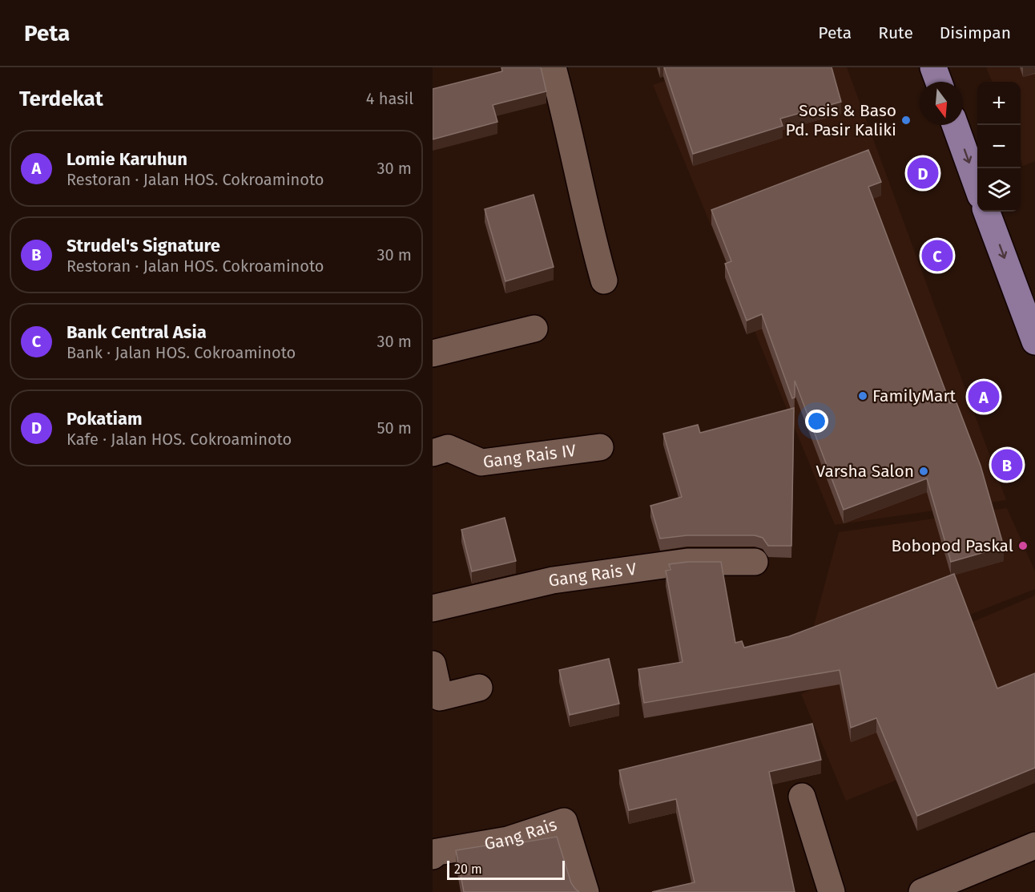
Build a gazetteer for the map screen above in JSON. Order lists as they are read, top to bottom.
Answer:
{
  "streets": {
    "street": ["Gang Rais IV", "Gang Rais V", "Gang Rais"]
  },
  "places": [
    "Sosis & Baso Pd. Pasir Kaliki",
    "FamilyMart",
    "Varsha Salon",
    "Bobopod Paskal"
  ],
  "scale_bar": "20 m",
  "north": "bottom",
  "page": {
    "header": "Peta",
    "nav": ["Peta", "Rute", "Disimpan"],
    "heading": ["Terdekat", "4 hasil"],
    "map_buttons": ["+", "−"],
    "list": [
      {
        "mark": "A",
        "name": "Lomie Karuhun",
        "note": "Restoran · Jalan HOS. Cokroaminoto",
        "value": "30 m"
      },
      {
        "mark": "B",
        "name": "Strudel's Signature",
        "note": "Restoran · Jalan HOS. Cokroaminoto",
        "value": "30 m"
      },
      {
        "mark": "C",
        "name": "Bank Central Asia",
        "note": "Bank · Jalan HOS. Cokroaminoto",
        "value": "30 m"
      },
      {
        "mark": "D",
        "name": "Pokatiam",
        "note": "Kafe · Jalan HOS. Cokroaminoto",
        "value": "50 m"
      }
    ],
    "pins": [
      "D",
      "C",
      "A",
      "B"
    ],
    "scale": "20 m"
  }
}
